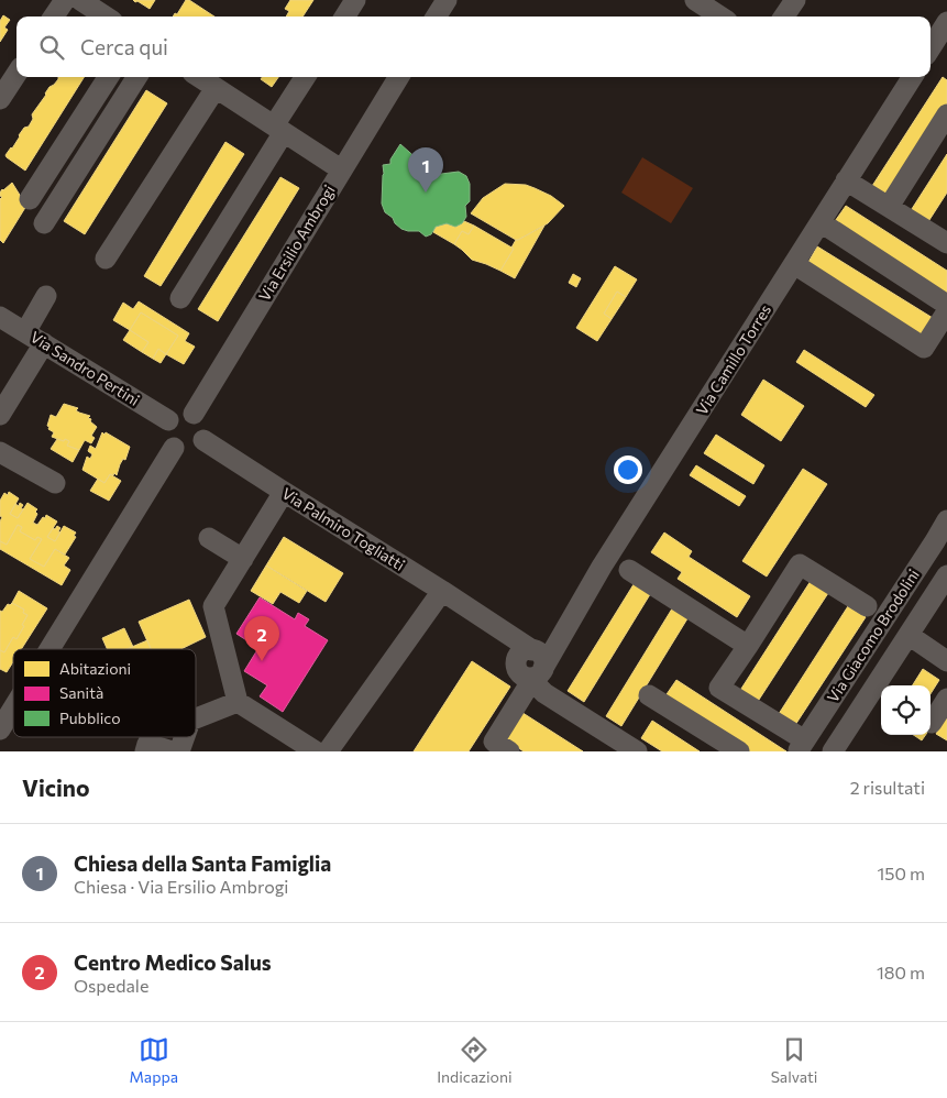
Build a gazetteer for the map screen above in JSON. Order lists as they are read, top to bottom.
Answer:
{
  "streets": {
    "street": [
      "Via Ersilio Ambrogi",
      "Via Camillo Torres",
      "Via Sandro Pertini",
      "Via Palmiro Togliatti",
      "Via Giacomo Brodolini"
    ]
  },
  "crossings": [
    ["Via Ersilio Ambrogi", "Via Sandro Pertini"],
    ["Via Ersilio Ambrogi", "Via Palmiro Togliatti"],
    ["Via Camillo Torres", "Via Palmiro Togliatti"],
    ["Via Sandro Pertini", "Via Palmiro Togliatti"]
  ],
  "legend": ["Abitazioni", "Sanità", "Pubblico"],
  "page": {
    "search": "Cerca qui",
    "pins": ["1", "2"],
    "heading": ["Vicino", "2 risultati"],
    "list": [
      {
        "mark": "1",
        "name": "Chiesa della Santa Famiglia",
        "note": "Chiesa · Via Ersilio Ambrogi",
        "value": "150 m"
      },
      {
        "mark": "2",
        "name": "Centro Medico Salus",
        "note": "Ospedale",
        "value": "180 m"
      }
    ],
    "nav": ["Mappa", "Indicazioni", "Salvati"]
  }
}
